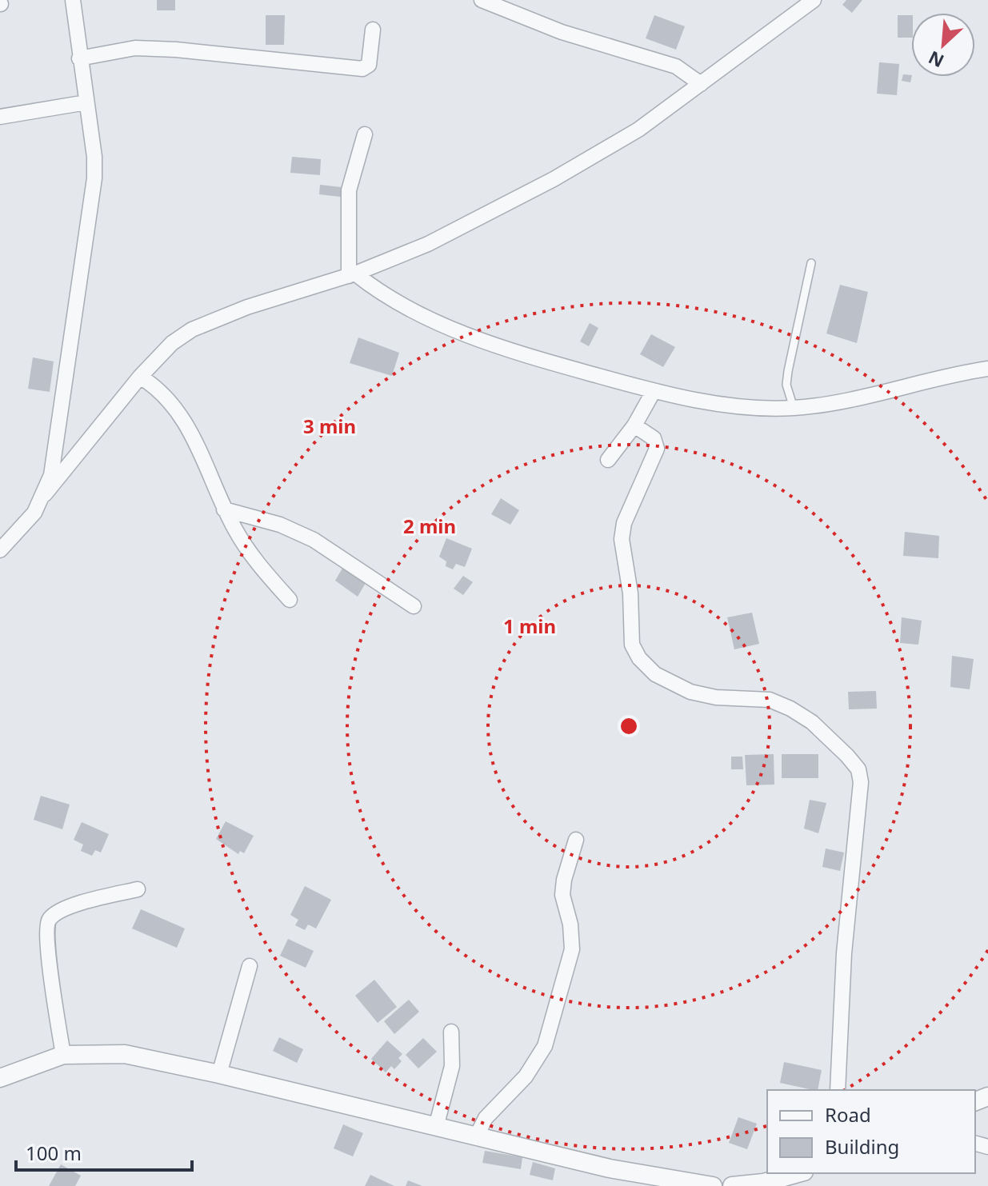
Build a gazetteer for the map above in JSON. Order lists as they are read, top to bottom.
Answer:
{
  "legend": ["Road", "Building"],
  "scale_bar": "100 m",
  "north": "bottom left",
  "rings": ["3 min", "2 min", "1 min"]
}
